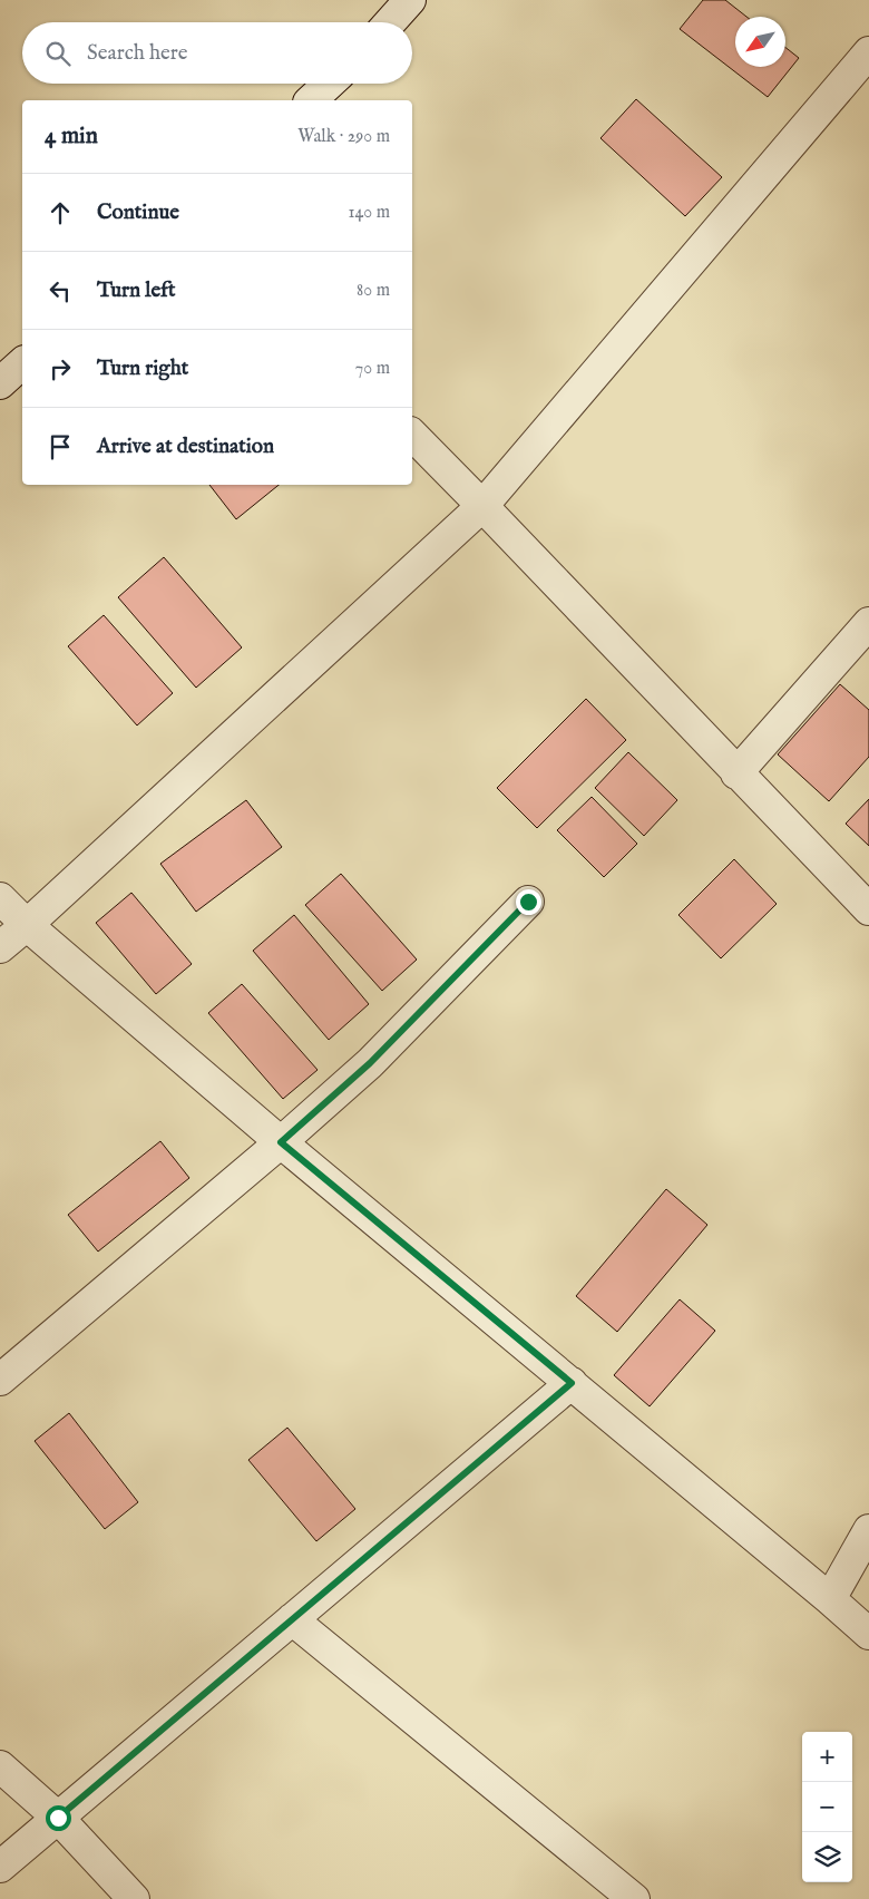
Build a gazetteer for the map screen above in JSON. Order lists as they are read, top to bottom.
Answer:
{
  "north": "bottom left",
  "page": {
    "search": "Search here",
    "heading": ["4 min", "Walk · 290 m"],
    "list": [
      ["Continue", "140 m"],
      ["Turn left", "80 m"],
      ["Turn right", "70 m"],
      "Arrive at destination"
    ],
    "map_buttons": ["+", "−"]
  }
}
